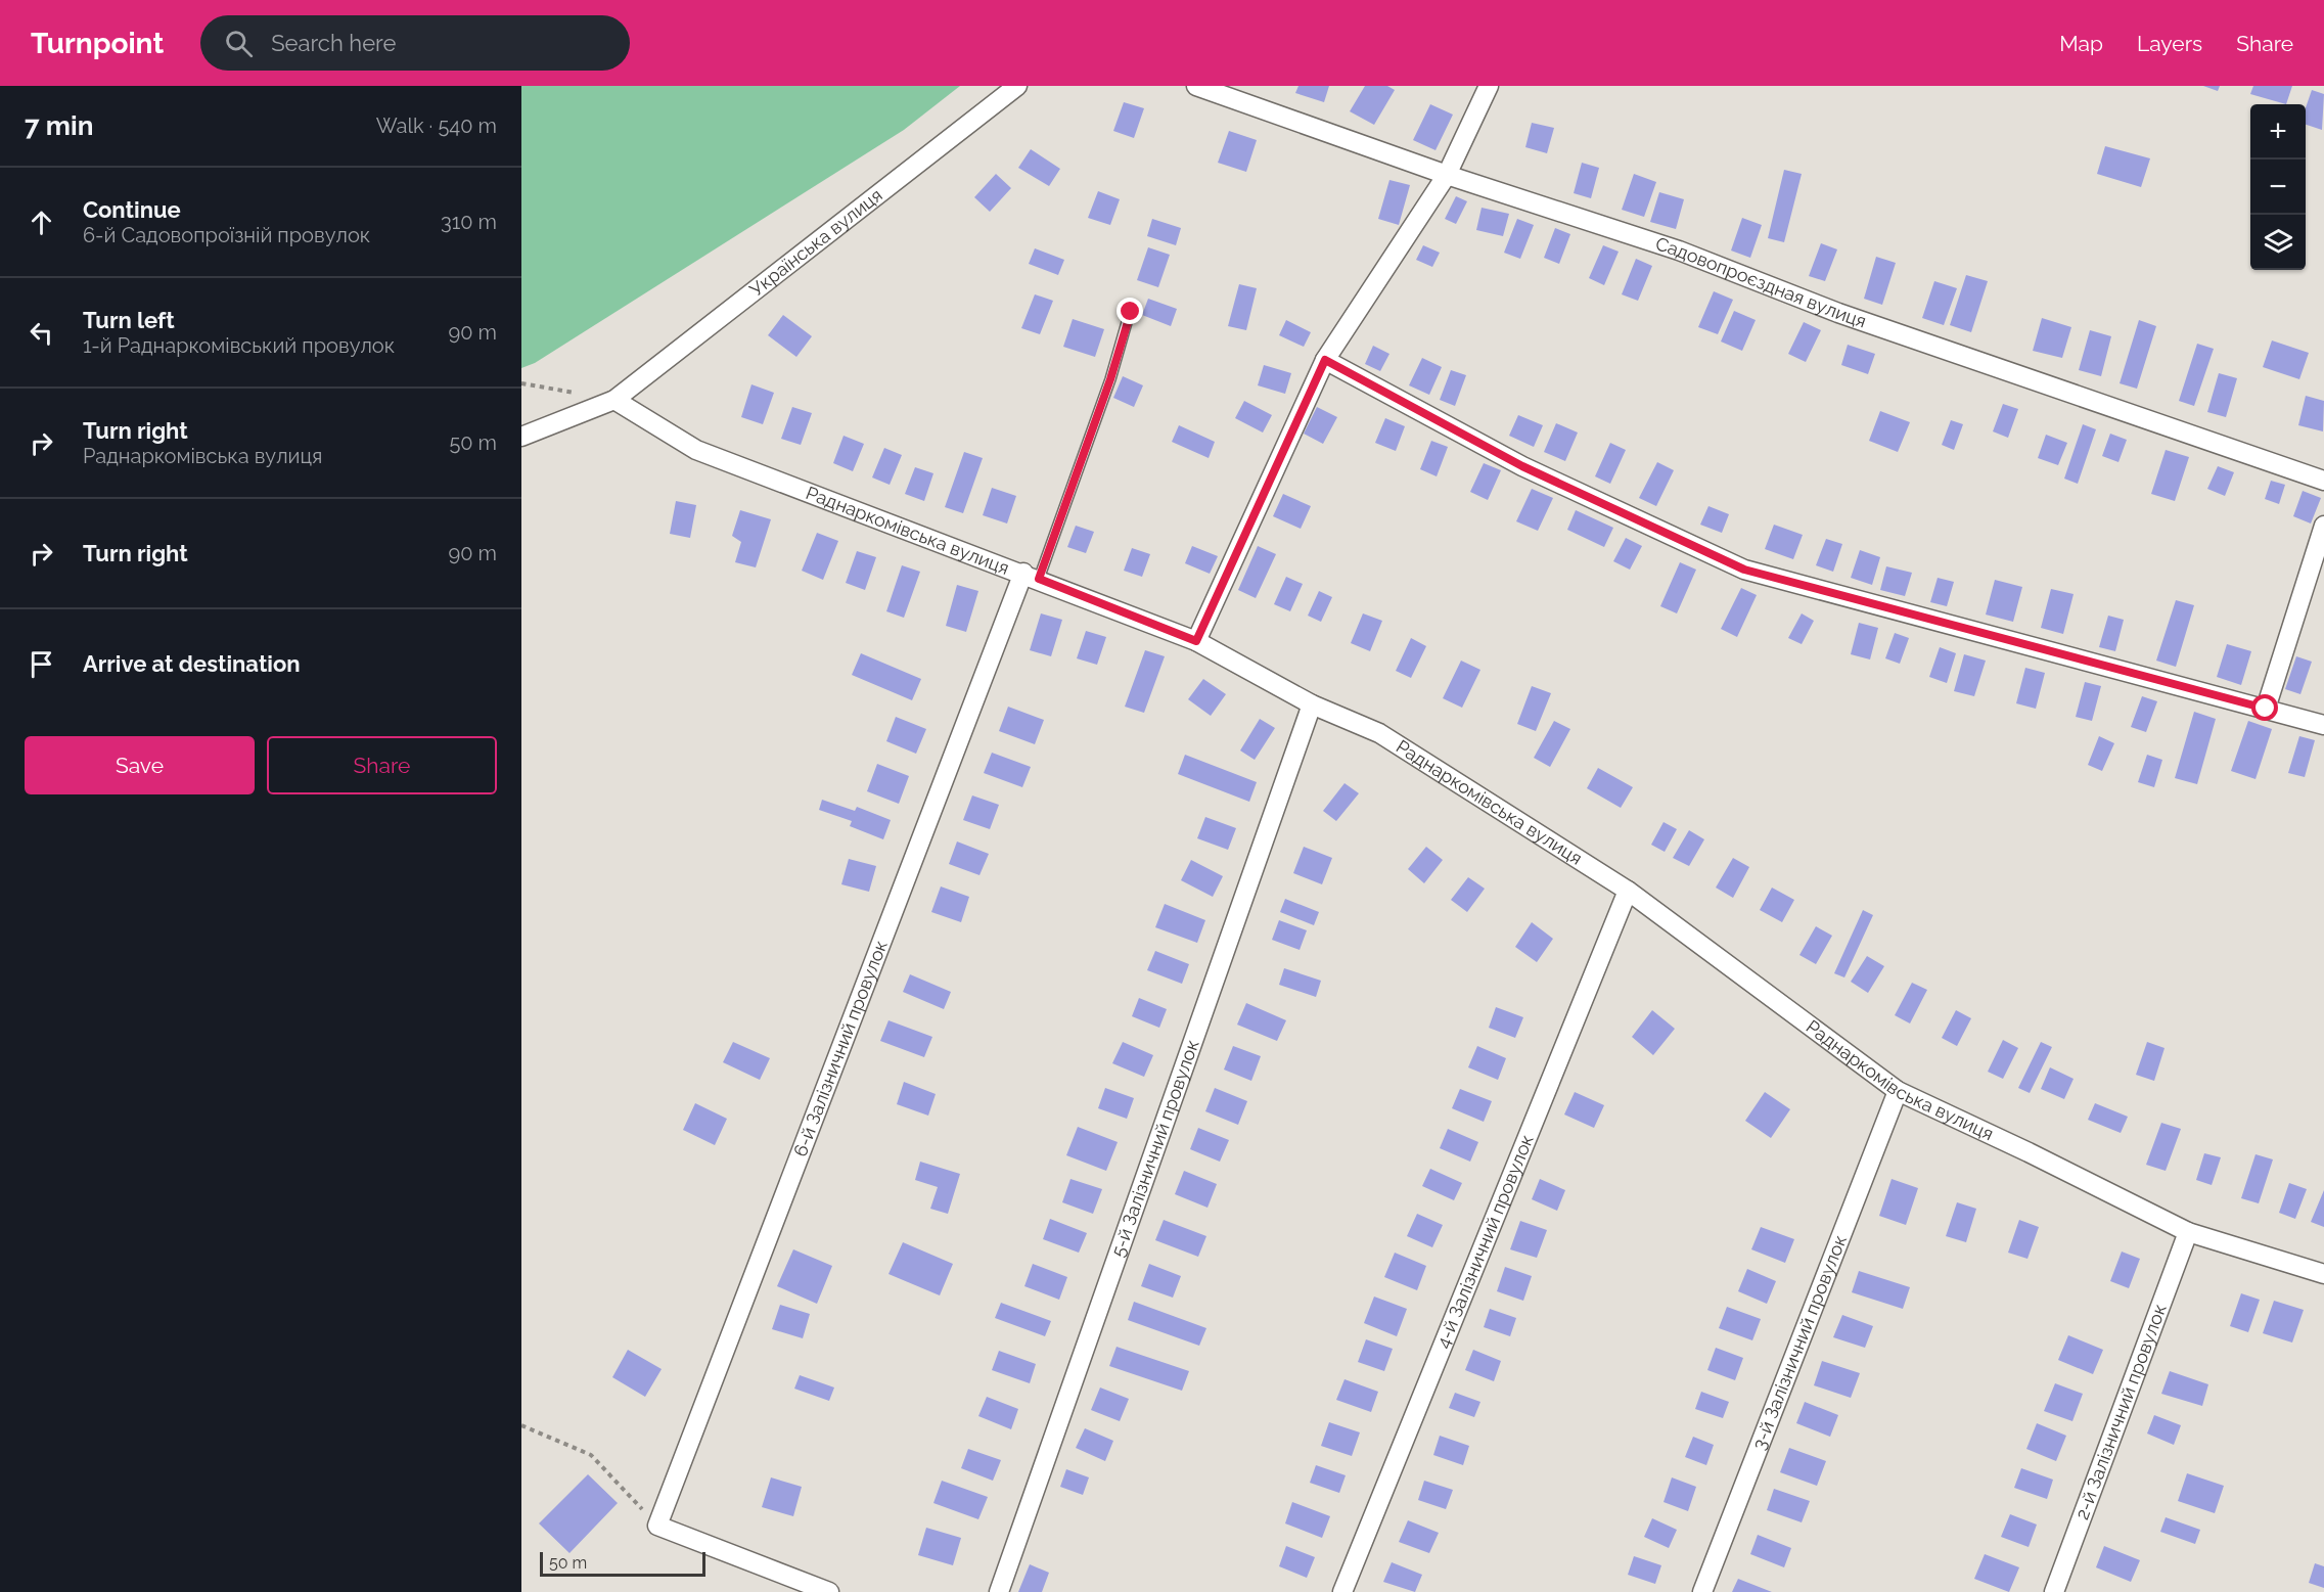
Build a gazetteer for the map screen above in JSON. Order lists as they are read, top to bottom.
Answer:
{
  "streets": {
    "street": [
      "Українська вулиця",
      "Садовопроєздная вулиця",
      "Раднаркомівська вулиця",
      "6-й Залізничний провулок",
      "5-й Залізничний провулок",
      "4-й Залізничний провулок",
      "3-й Залізничний провулок",
      "2-й Залізничний провулок"
    ]
  },
  "crossings": [
    ["Українська вулиця", "Раднаркомівська вулиця"],
    ["Раднаркомівська вулиця", "6-й Залізничний провулок"],
    ["Раднаркомівська вулиця", "5-й Залізничний провулок"],
    ["Раднаркомівська вулиця", "4-й Залізничний провулок"],
    ["Раднаркомівська вулиця", "3-й Залізничний провулок"],
    ["Раднаркомівська вулиця", "2-й Залізничний провулок"]
  ],
  "scale_bar": "50 m",
  "page": {
    "header": "Turnpoint",
    "search": "Search here",
    "nav": ["Map", "Layers", "Share"],
    "heading": ["7 min", "Walk · 540 m"],
    "map_buttons": ["+", "−"],
    "list": [
      ["Continue", "6-й Садовопроїзній провулок", "310 m"],
      ["Turn left", "1-й Раднаркомівський провулок", "90 m"],
      ["Turn right", "Раднаркомівська вулиця", "50 m"],
      ["Turn right", "90 m"],
      "Arrive at destination"
    ],
    "buttons": ["Save", "Share"],
    "scale": "50 m"
  }
}
